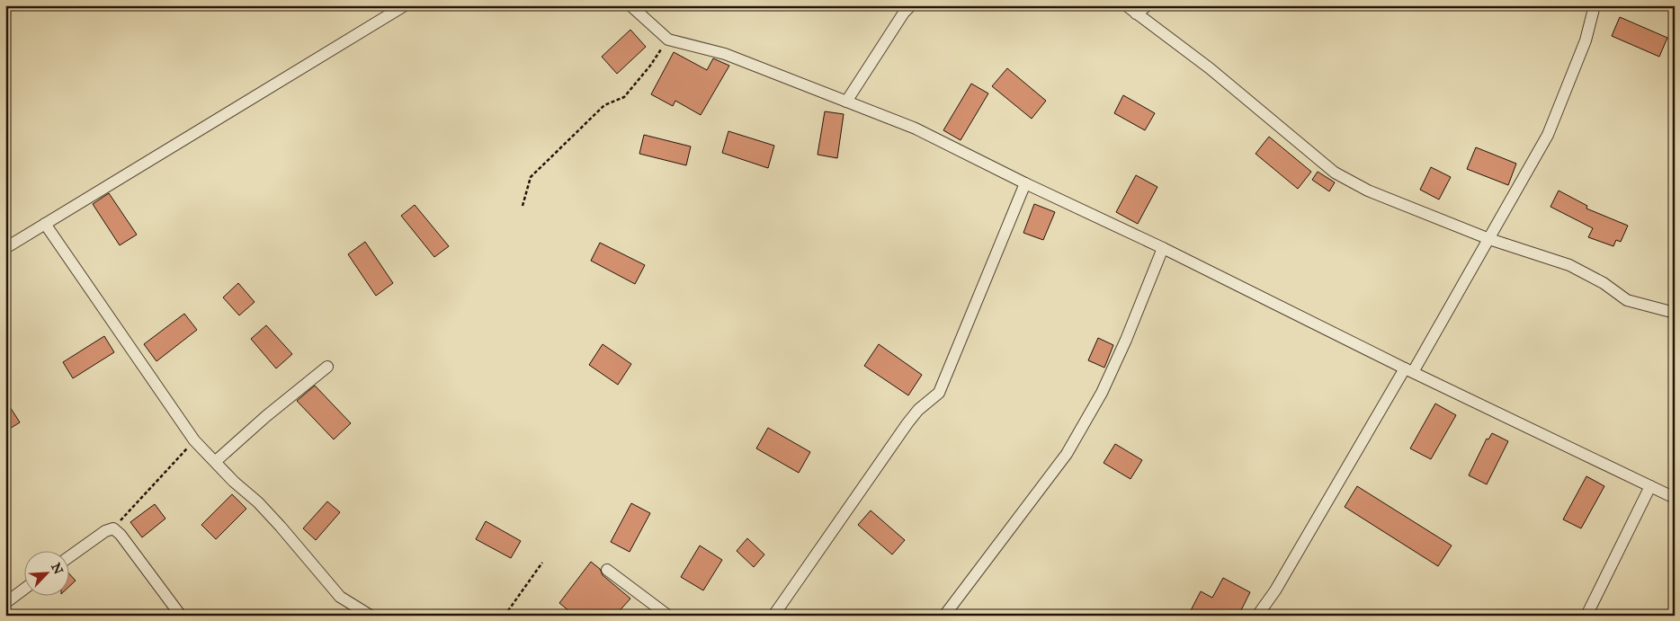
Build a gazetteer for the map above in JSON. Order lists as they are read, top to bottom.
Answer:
{
  "north": "top right"
}
